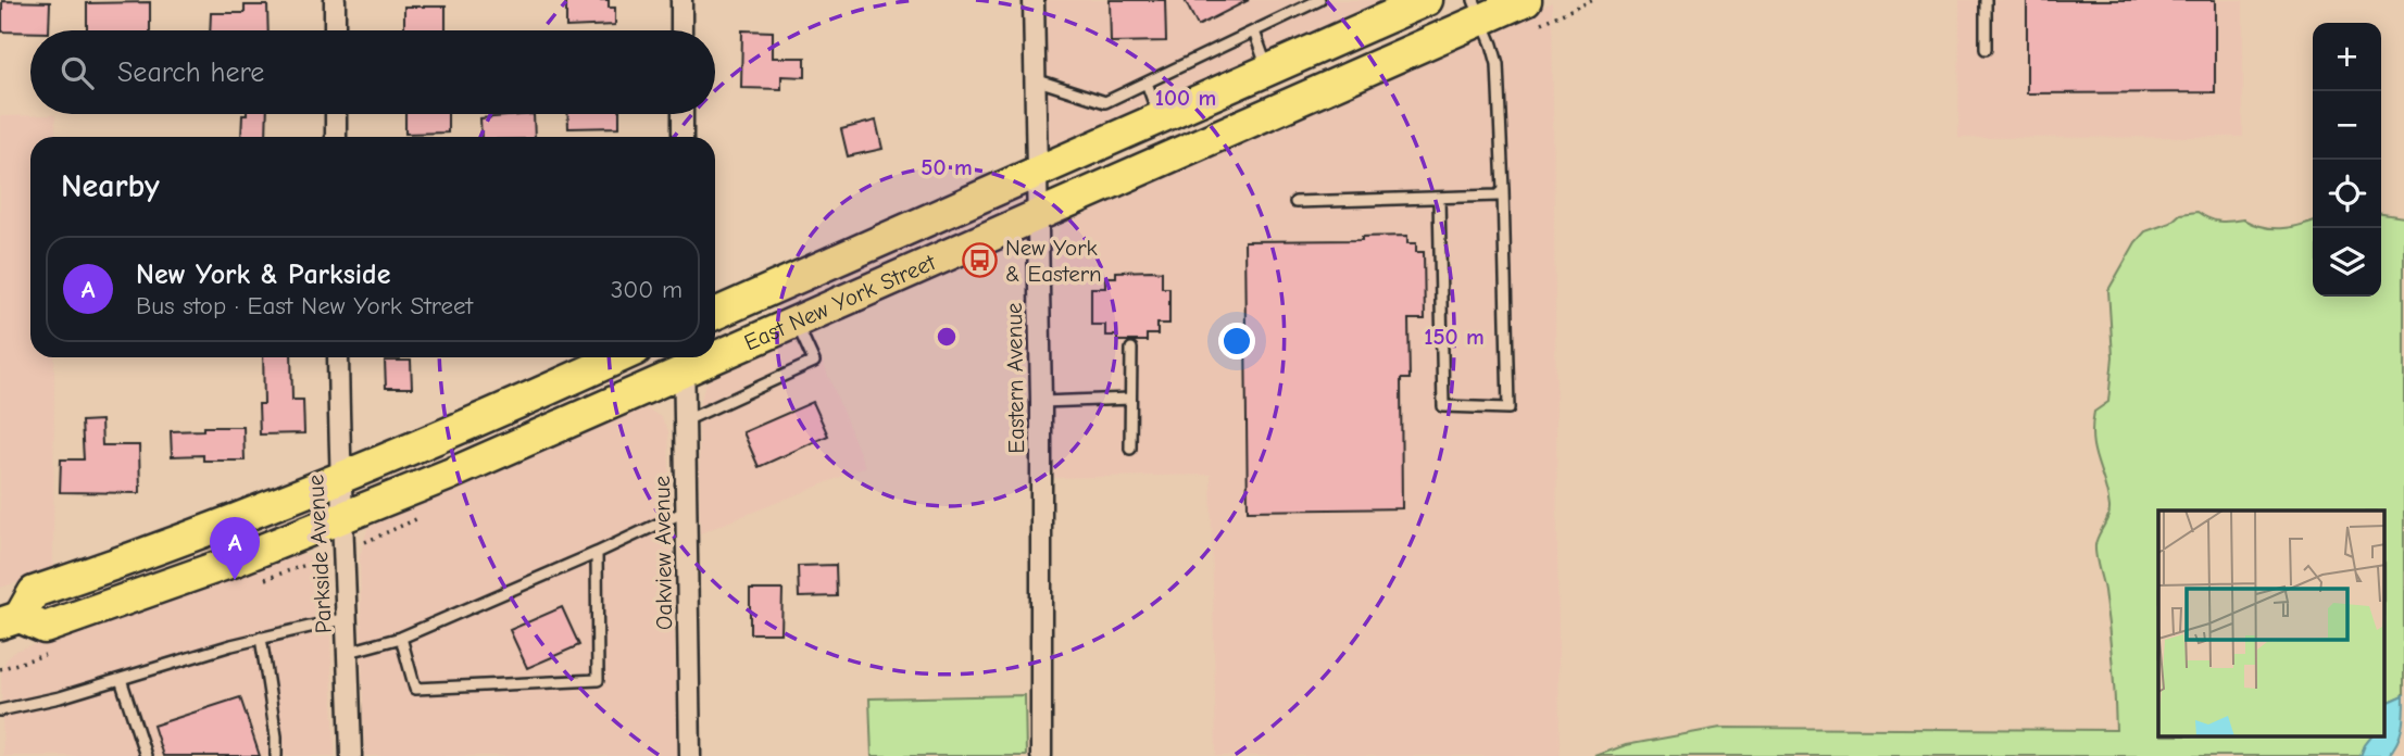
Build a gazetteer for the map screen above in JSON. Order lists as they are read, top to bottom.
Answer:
{
  "streets": {
    "main road": ["East New York Street"],
    "street": ["Eastern Avenue", "Oakview Avenue", "Parkside Avenue"]
  },
  "crossings": [
    ["East New York Street", "Eastern Avenue"],
    ["East New York Street", "Oakview Avenue"],
    ["East New York Street", "Parkside Avenue"]
  ],
  "places": {
    "bus stop": ["New York & Eastern"]
  },
  "page": {
    "map_buttons": ["+", "−"],
    "search": "Search here",
    "heading": "Nearby",
    "list": [
      {
        "mark": "A",
        "name": "New York & Parkside",
        "note": "Bus stop · East New York Street",
        "value": "300 m"
      }
    ],
    "pins": "A"
  },
  "rings": ["100 m", "50 m", "150 m"]
}
